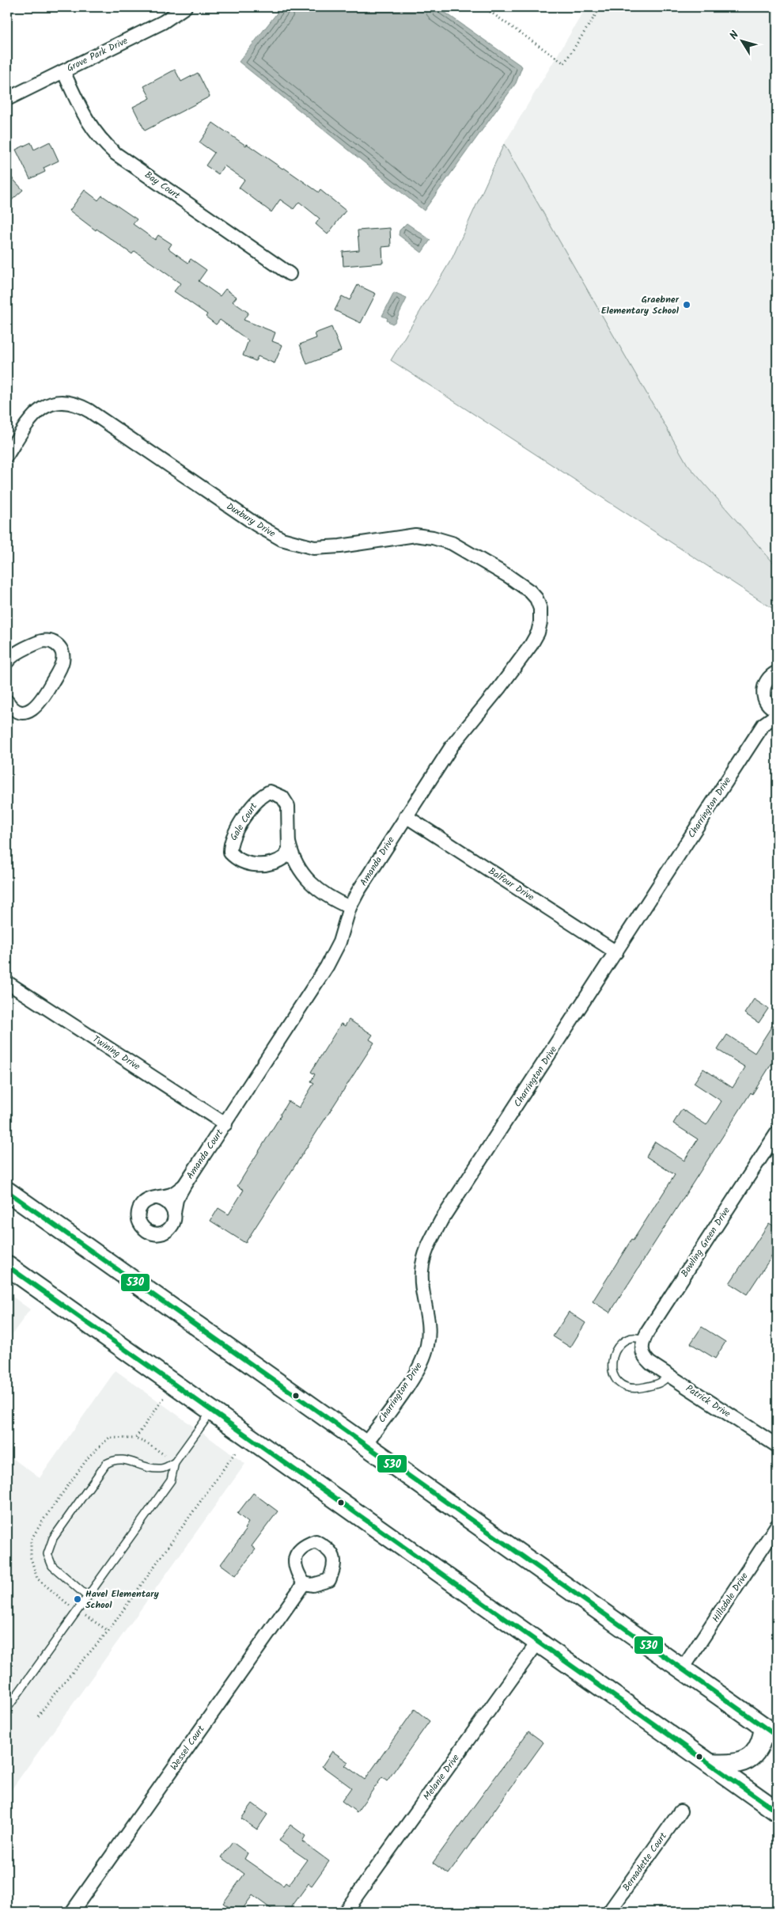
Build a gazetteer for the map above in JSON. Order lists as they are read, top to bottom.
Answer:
{
  "streets": {
    "street": [
      "Grove Park Drive",
      "Bay Court",
      "Duxbury Drive",
      "Charrington Drive",
      "Gale Court",
      "Amanda Drive",
      "Balfour Drive",
      "Twining Drive",
      "Amanda Court",
      "Bowling Green Drive",
      "Patrick Drive",
      "Hillsdale Drive",
      "Wessel Court",
      "Melanie Drive",
      "Bernadette Court"
    ]
  },
  "crossings": [
    ["Grove Park Drive", "Bay Court"],
    ["Duxbury Drive", "Amanda Drive"],
    ["Charrington Drive", "Balfour Drive"],
    ["Gale Court", "Amanda Drive"],
    ["Amanda Drive", "Balfour Drive"],
    ["Amanda Drive", "Twining Drive"],
    ["Amanda Drive", "Amanda Court"],
    ["Twining Drive", "Amanda Court"],
    ["Bowling Green Drive", "Patrick Drive"]
  ],
  "places": ["Graebner Elementary School", "Havel Elementary School"],
  "lines": ["transit line 530"],
  "north": "top left"
}
